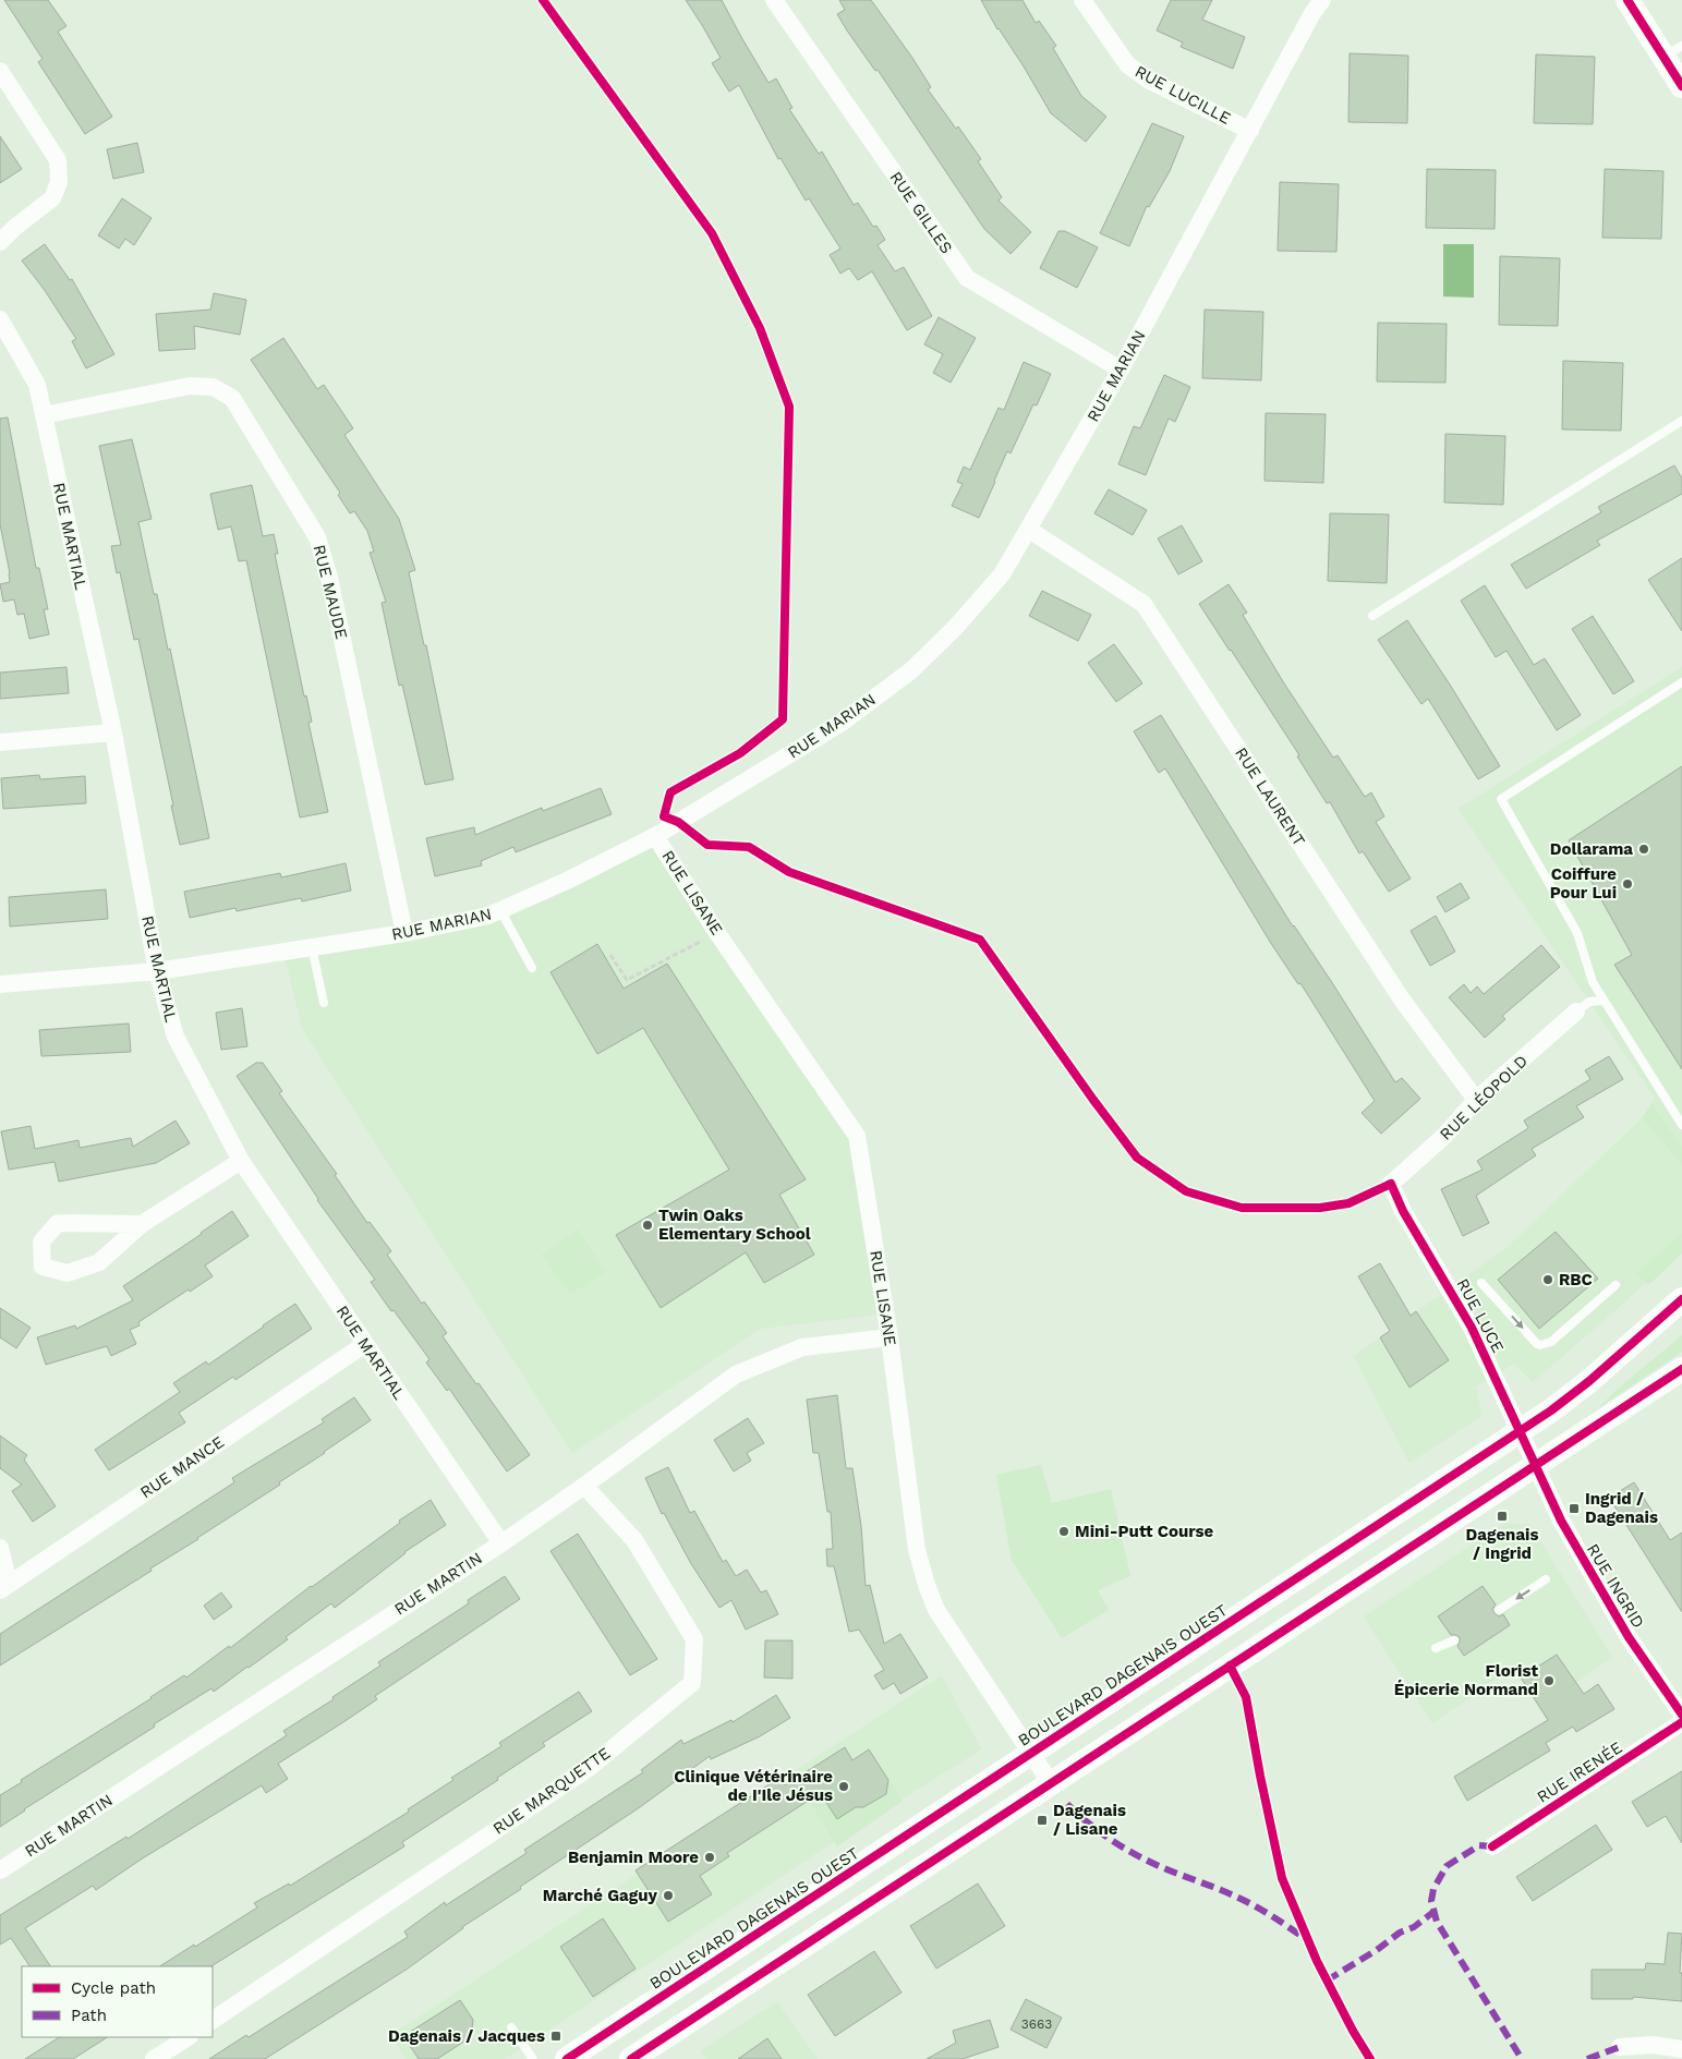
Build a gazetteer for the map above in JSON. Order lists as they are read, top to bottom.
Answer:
{
  "streets": {
    "main road": ["BOULEVARD DAGENAIS OUEST"],
    "street": [
      "RUE LUCILLE",
      "RUE GILLES",
      "RUE MARIAN",
      "RUE MARTIAL",
      "RUE MAUDE",
      "RUE LAURENT",
      "RUE LISANE",
      "RUE LÉOPOLD",
      "RUE LUCE",
      "RUE MANCE",
      "RUE MARTIN",
      "RUE INGRID",
      "RUE IRENÉE",
      "RUE MARQUETTE"
    ]
  },
  "crossings": [
    ["RUE LUCILLE", "RUE MARIAN"],
    ["RUE GILLES", "RUE MARIAN"],
    ["RUE MARIAN", "RUE MARTIAL"],
    ["RUE MARIAN", "RUE MAUDE"],
    ["RUE MARIAN", "RUE LAURENT"],
    ["RUE MARIAN", "RUE LISANE"],
    ["RUE MARTIAL", "RUE MAUDE"],
    ["RUE MARTIAL", "RUE MANCE"],
    ["RUE MARTIAL", "RUE MARTIN"],
    ["RUE LAURENT", "RUE LÉOPOLD"],
    ["RUE LISANE", "RUE MARTIN"],
    ["RUE LISANE", "BOULEVARD DAGENAIS OUEST"],
    ["RUE LÉOPOLD", "RUE LUCE"],
    ["RUE LUCE", "RUE INGRID"],
    ["RUE LUCE", "BOULEVARD DAGENAIS OUEST"],
    ["RUE MARTIN", "RUE MARQUETTE"]
  ],
  "places": {
    "other": [
      "Dollarama",
      "Coiffure Pour Lui",
      "Twin Oaks Elementary School",
      "RBC",
      "Mini-Putt Course",
      "Florist Épicerie Normand",
      "Clinique Vétérinaire de I'Ile Jésus",
      "Benjamin Moore",
      "Marché Gaguy"
    ],
    "transit": [
      "Ingrid / Dagenais",
      "Dagenais / Ingrid",
      "Dagenais / Lisane",
      "Dagenais / Jacques"
    ]
  },
  "house_numbers": ["3663"],
  "legend": ["Cycle path", "Path"]
}
